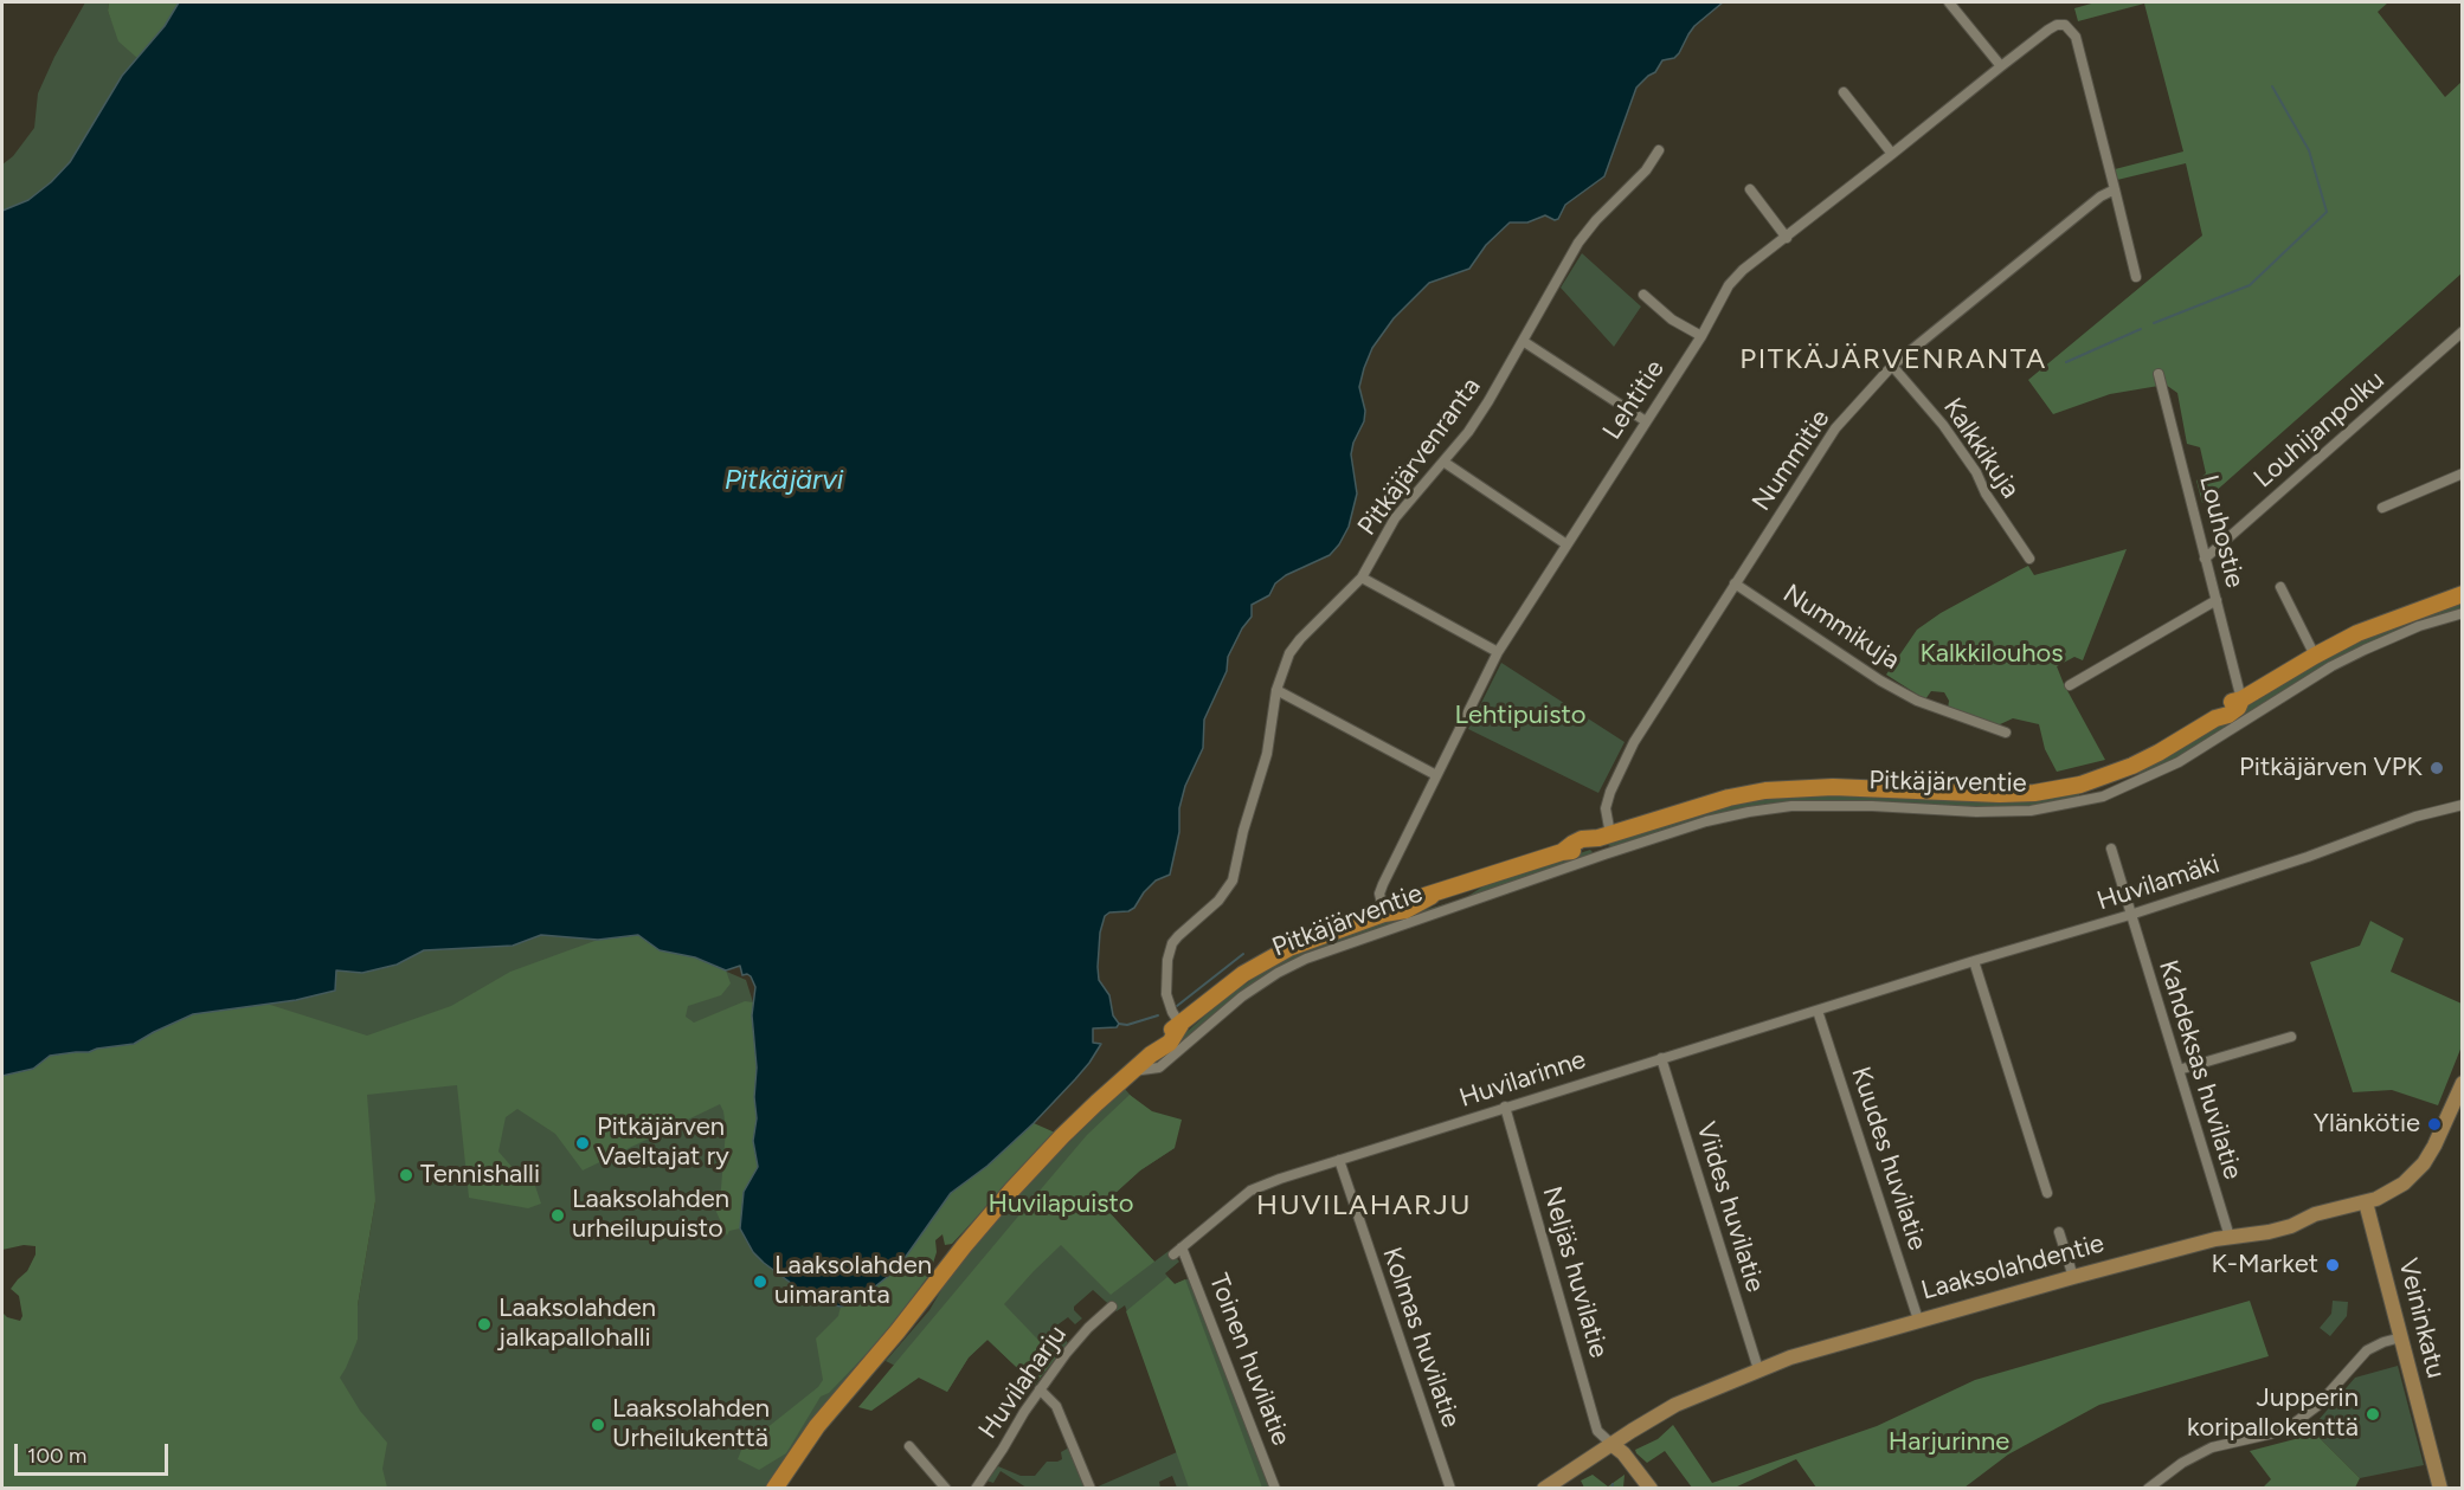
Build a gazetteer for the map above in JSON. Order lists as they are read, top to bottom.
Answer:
{
  "streets": {
    "main road": ["Pitkäjärventie"],
    "street": [
      "Lehtitie",
      "Louhijanpolku",
      "Kalkkikuja",
      "Pitkäjärvenranta",
      "Nummitie",
      "Louhostie",
      "Nummikuja",
      "Huvilamäki",
      "Kahdeksas huvilatie",
      "Huvilarinne",
      "Kuudes huvilatie",
      "Viides huvilatie",
      "Laaksolahdentie",
      "Neljäs huvilatie",
      "Veininkatu",
      "Kolmas huvilatie",
      "Toinen huvilatie",
      "Huvilaharju"
    ]
  },
  "crossings": [
    ["Lehtitie", "Nummitie"],
    ["Lehtitie", "Pitkäjärventie"],
    ["Louhijanpolku", "Louhostie"],
    ["Kalkkikuja", "Nummitie"],
    ["Pitkäjärvenranta", "Pitkäjärventie"],
    ["Nummitie", "Nummikuja"],
    ["Nummitie", "Pitkäjärventie"],
    ["Louhostie", "Pitkäjärventie"],
    ["Huvilamäki", "Kahdeksas huvilatie"],
    ["Huvilamäki", "Huvilarinne"],
    ["Kahdeksas huvilatie", "Laaksolahdentie"],
    ["Huvilarinne", "Kuudes huvilatie"],
    ["Huvilarinne", "Viides huvilatie"],
    ["Huvilarinne", "Neljäs huvilatie"],
    ["Huvilarinne", "Kolmas huvilatie"],
    ["Huvilarinne", "Toinen huvilatie"],
    ["Kuudes huvilatie", "Laaksolahdentie"],
    ["Viides huvilatie", "Laaksolahdentie"],
    ["Laaksolahdentie", "Neljäs huvilatie"],
    ["Laaksolahdentie", "Veininkatu"]
  ],
  "districts": ["PITKÄJÄRVENRANTA", "HUVILAHARJU"],
  "water": ["Pitkäjärvi"],
  "parks": [
    "Kalkkilouhos",
    "Lehtipuisto",
    "Huvilapuisto",
    "Harjurinne"
  ],
  "places": [
    "Pitkäjärven VPK",
    "Ylänkötie",
    "Pitkäjärven Vaeltajat ry",
    "Tennishalli",
    "Laaksolahden urheilupuisto",
    "K-Market",
    "Laaksolahden uimaranta",
    "Laaksolahden jalkapallohalli",
    "Jupperin koripallokenttä",
    "Laaksolahden Urheilukenttä"
  ],
  "scale_bar": "100 m"
}
